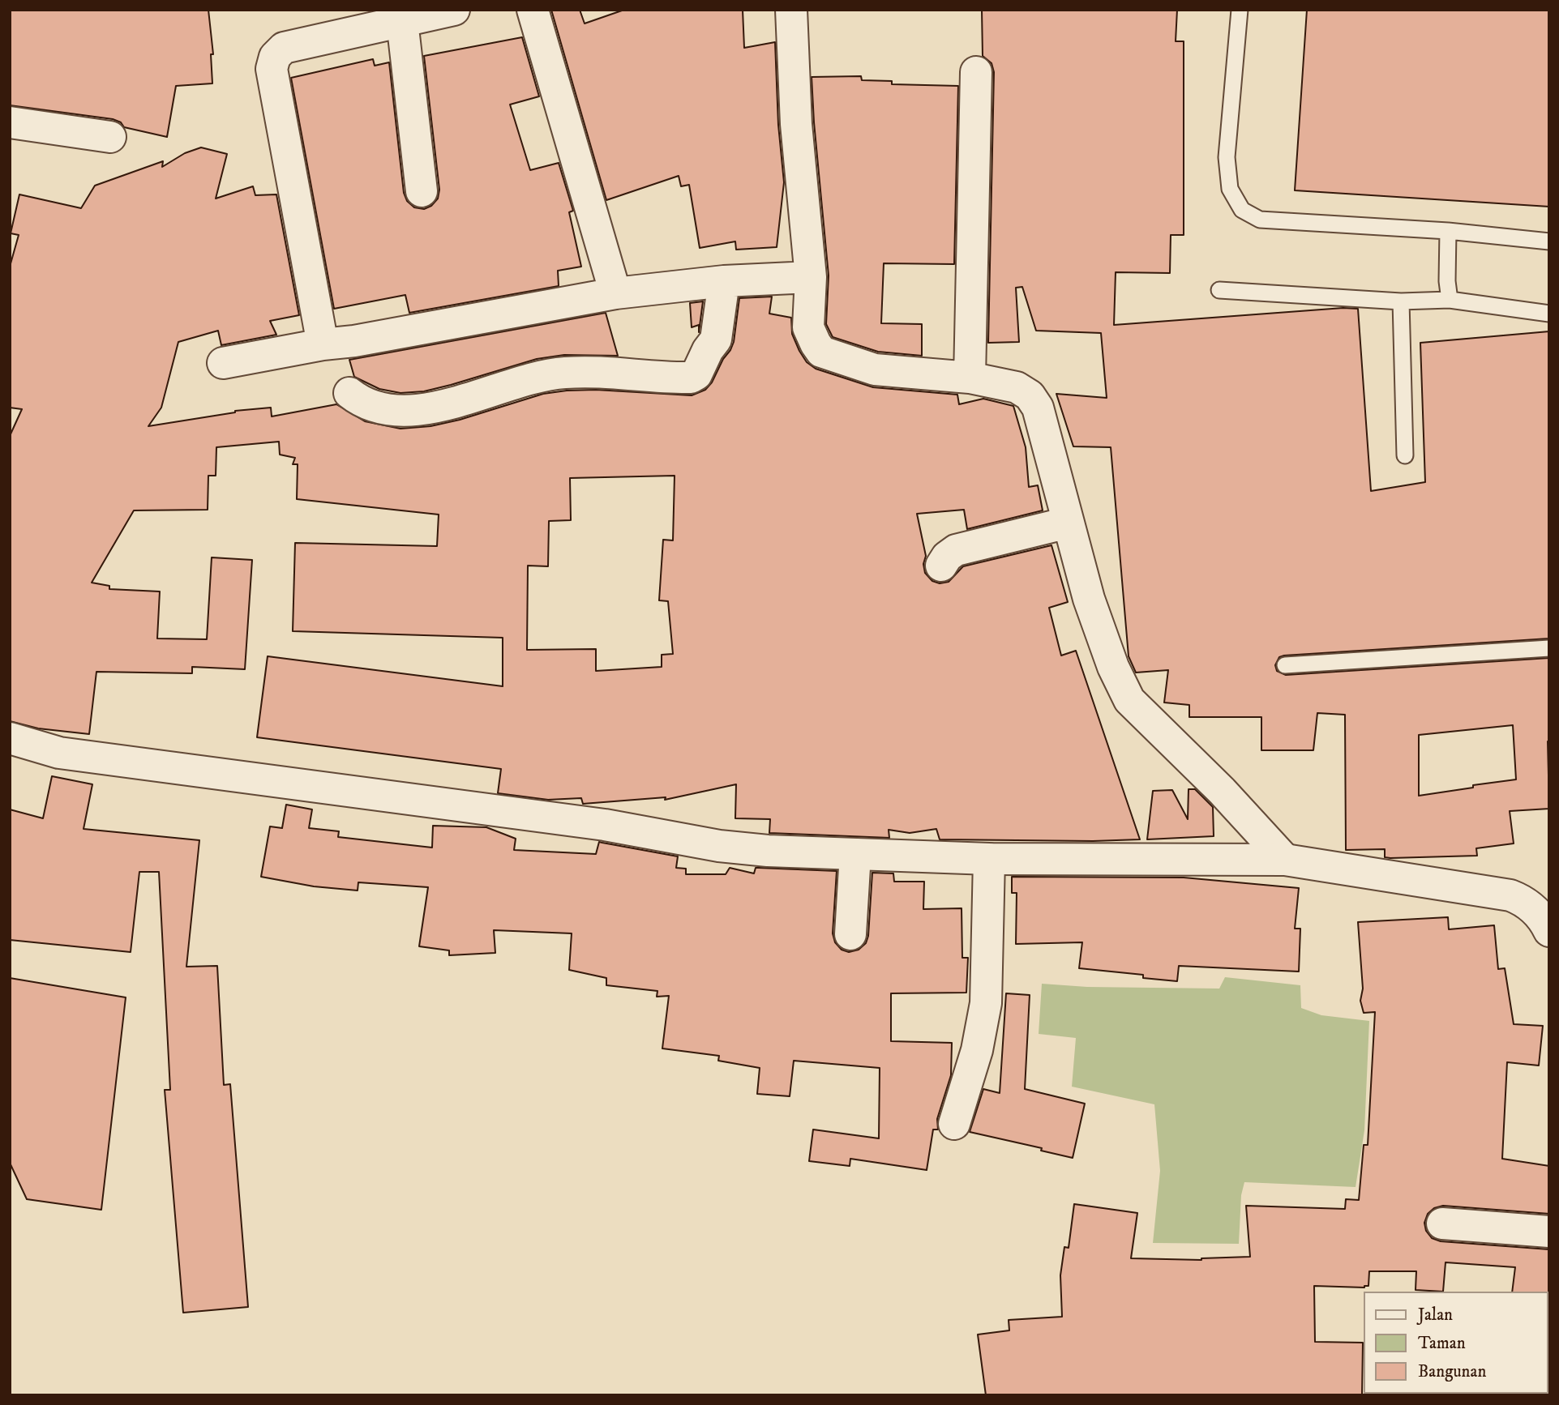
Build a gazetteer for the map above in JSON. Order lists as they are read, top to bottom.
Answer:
{
  "legend": ["Jalan", "Taman", "Bangunan"]
}
